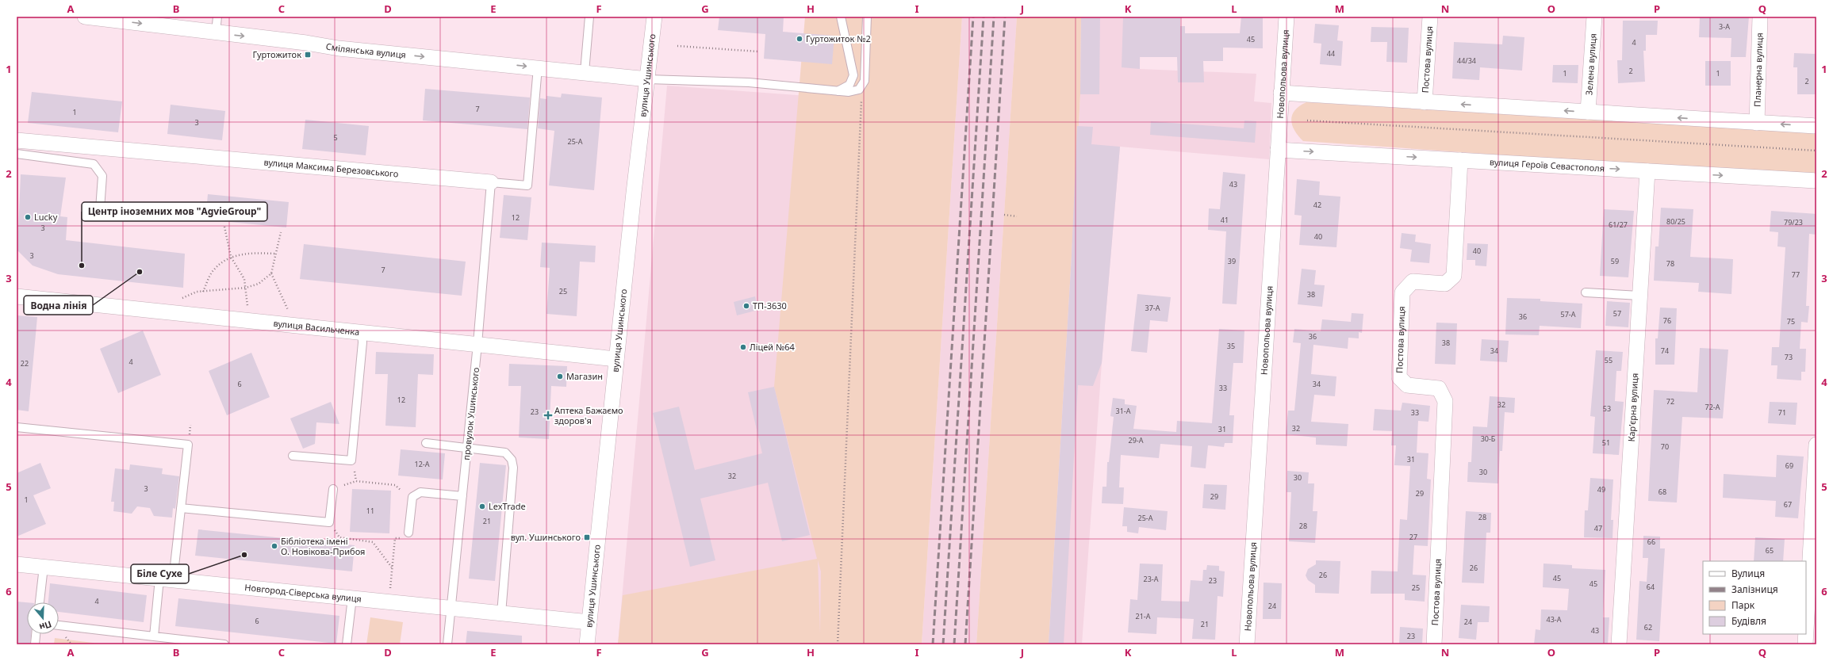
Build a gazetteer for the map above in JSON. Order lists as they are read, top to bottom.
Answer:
{
  "streets": {
    "street": [
      "Смілянська вулиця",
      "Постова вулиця",
      "Зелена вулиця",
      "Планерна вулиця",
      "Новопольова вулиця",
      "вулиця Ушинського",
      "вулиця Героїв Севастополя",
      "вулиця Максима Березовського",
      "вулиця Васильченка",
      "Карʼєрна вулиця",
      "Новгород-Сіверська вулиця"
    ],
    "lane": ["провулок Ушинського"]
  },
  "crossings": [
    ["Смілянська вулиця", "вулиця Ушинського"],
    ["Смілянська вулиця", "вулиця Максима Березовського"],
    ["Постова вулиця", "вулиця Героїв Севастополя"],
    ["Новопольова вулиця", "вулиця Героїв Севастополя"],
    ["вулиця Ушинського", "вулиця Васильченка"],
    ["вулиця Ушинського", "Новгород-Сіверська вулиця"],
    ["вулиця Героїв Севастополя", "Карʼєрна вулиця"],
    ["вулиця Максима Березовського", "провулок Ушинського"],
    ["вулиця Васильченка", "провулок Ушинського"],
    ["провулок Ушинського", "Новгород-Сіверська вулиця"]
  ],
  "one_way": ["Смілянська вулиця"],
  "places": {
    "other": [
      "Гуртожиток №2",
      "Lucky",
      "Центр іноземних мов \"AgvieGroup\"",
      "Водна лінія",
      "ТП-3630",
      "Ліцей №64",
      "Магазин",
      "LexTrade",
      "Бібліотека імені О. Новікова-Прибоя",
      "Біле Сухе"
    ],
    "transit": ["Гуртожиток", "вул. Ушинського"],
    "health": ["Аптека Бажаємо здоров'я"]
  },
  "house_numbers": [
    "3-А",
    "45",
    "4",
    "44",
    "44/34",
    "2",
    "1",
    "1",
    "2",
    "7",
    "1",
    "3",
    "5",
    "25-А",
    "43",
    "42",
    "12",
    "41",
    "80/25",
    "79/23",
    "61/27",
    "3",
    "40",
    "40",
    "3",
    "39",
    "59",
    "78",
    "7",
    "77",
    "25",
    "38",
    "37-А",
    "57",
    "57-А",
    "36",
    "76",
    "75",
    "36",
    "38",
    "35",
    "34",
    "74",
    "73",
    "55",
    "4",
    "22",
    "6",
    "34",
    "33",
    "12",
    "72",
    "32",
    "72-А",
    "53",
    "31-А",
    "23",
    "33",
    "71",
    "32",
    "31",
    "30-Б",
    "29-А",
    "51",
    "70",
    "31",
    "12-А",
    "69",
    "30",
    "32",
    "30",
    "3",
    "49",
    "68",
    "29",
    "29",
    "1",
    "67",
    "11",
    "28",
    "25-А",
    "21",
    "28",
    "47",
    "27",
    "66",
    "65",
    "26",
    "26",
    "45",
    "23-А",
    "23",
    "45",
    "64",
    "25",
    "4",
    "24",
    "21-А",
    "43-А",
    "6",
    "24",
    "21",
    "62",
    "43",
    "23"
  ],
  "legend": [
    "Вулиця",
    "Залізниця",
    "Парк",
    "Будівля"
  ],
  "north": "bottom",
  "grid": {
    "columns": [
      "A",
      "B",
      "C",
      "D",
      "E",
      "F",
      "G",
      "H",
      "I",
      "J",
      "K",
      "L",
      "M",
      "N",
      "O",
      "P",
      "Q"
    ],
    "rows": [
      "1",
      "2",
      "3",
      "4",
      "5",
      "6"
    ]
  }
}
